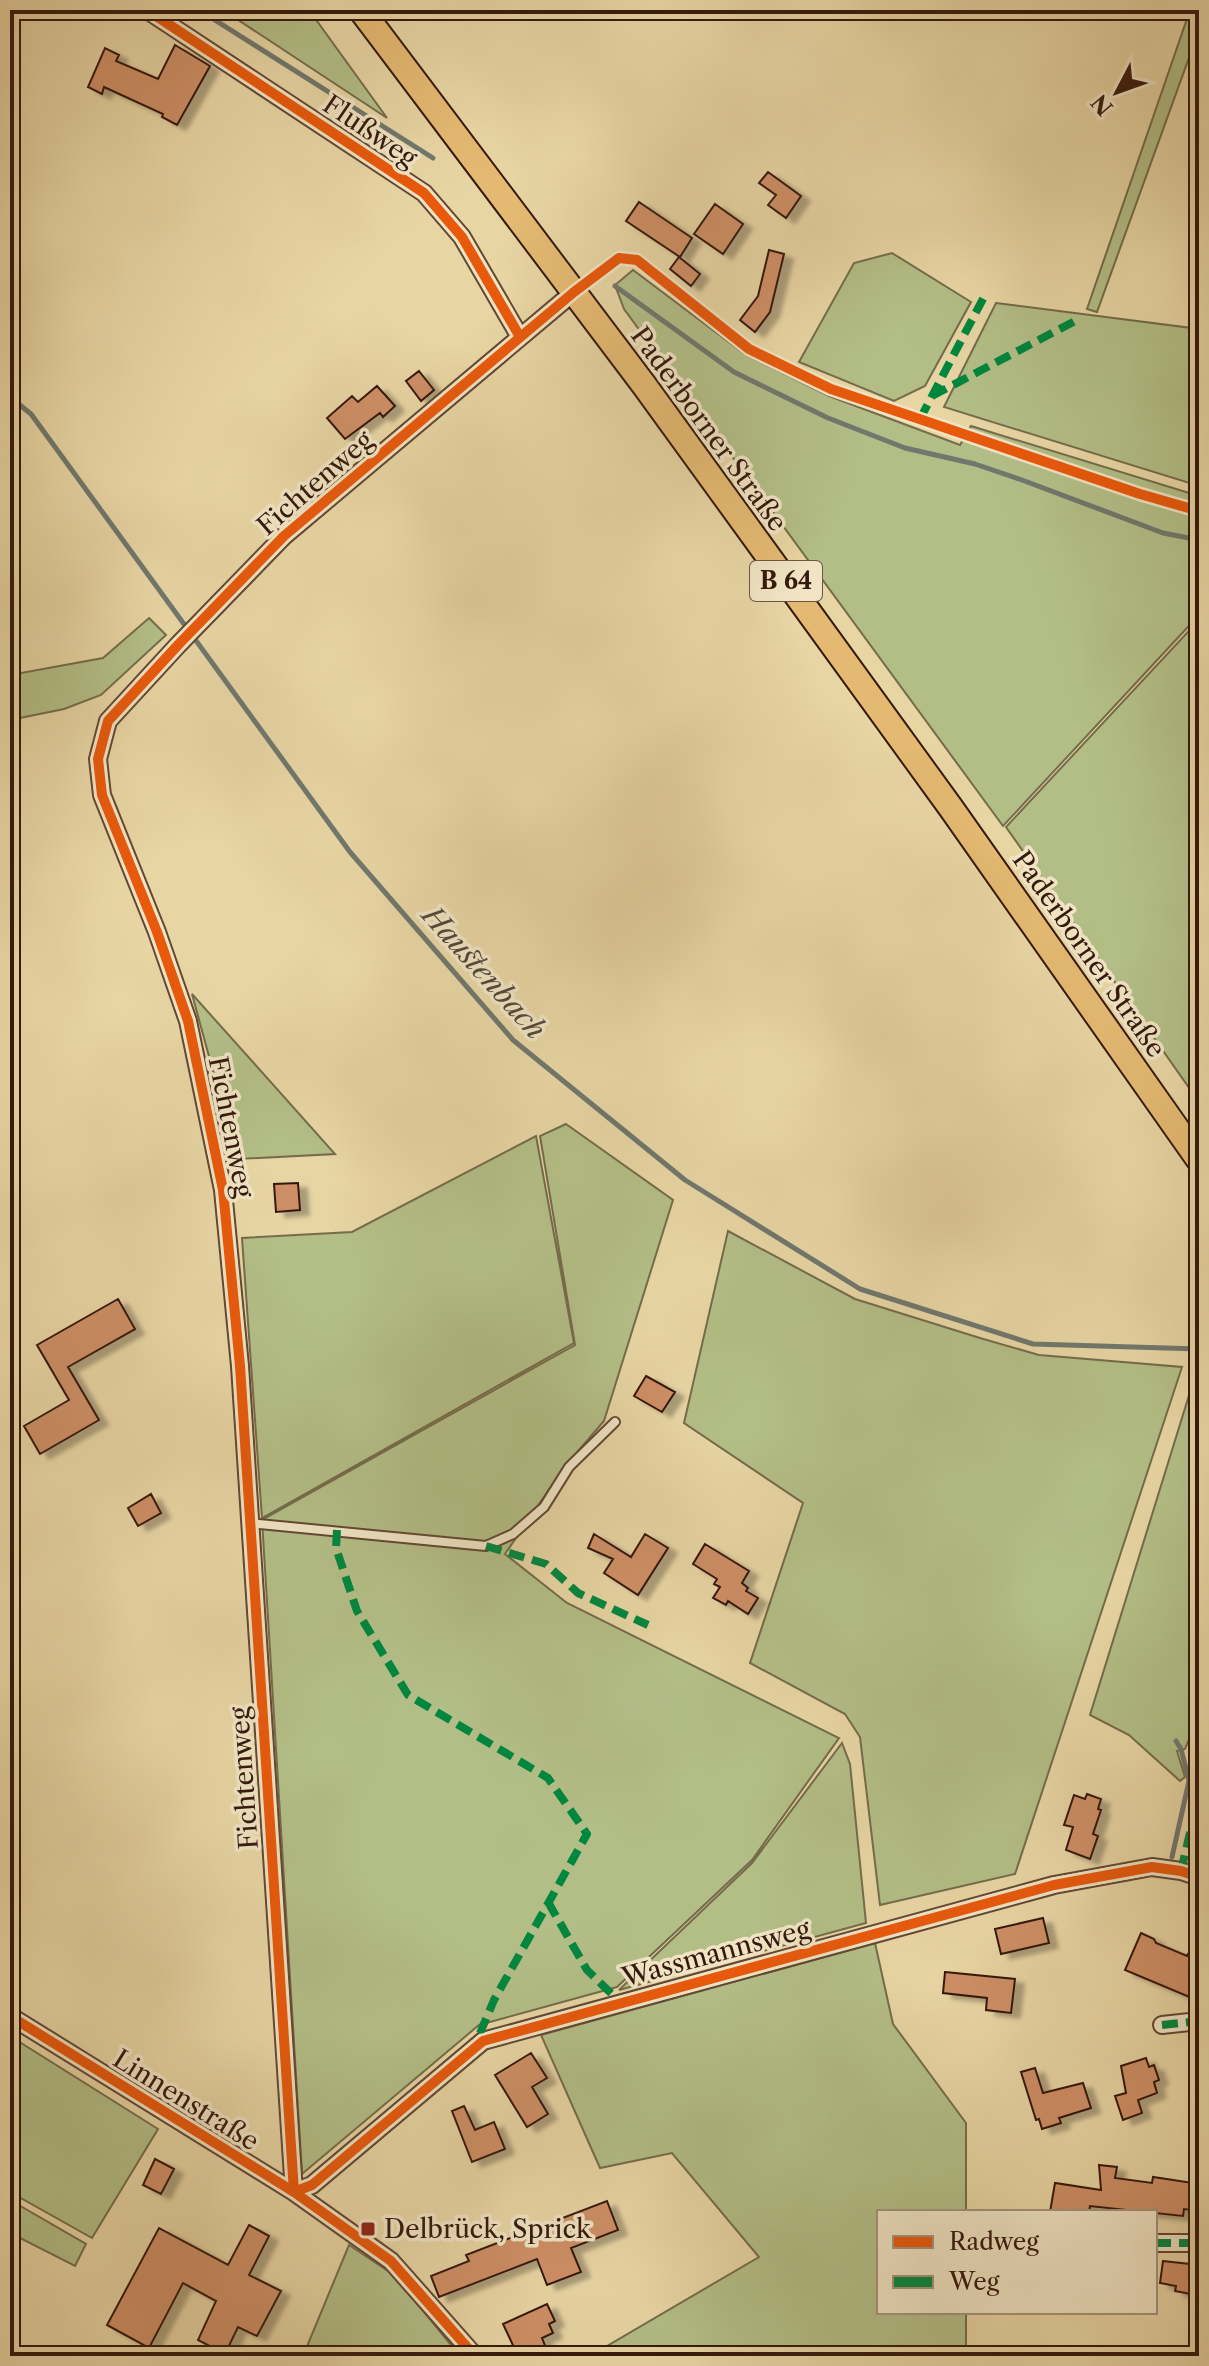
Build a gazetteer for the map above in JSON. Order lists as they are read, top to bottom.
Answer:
{
  "streets": {
    "main road": ["Paderborner Straße", "B 64"],
    "street": [
      "Flußweg",
      "Fichtenweg",
      "Wassmannsweg",
      "Linnenstraße"
    ]
  },
  "crossings": [
    ["Flußweg", "Fichtenweg"],
    ["Paderborner Straße", "Fichtenweg"],
    ["Fichtenweg", "Wassmannsweg"],
    ["Fichtenweg", "Linnenstraße"],
    ["Wassmannsweg", "Linnenstraße"]
  ],
  "water": ["Haustenbach"],
  "places": {
    "transit": ["Delbrück, Sprick"]
  },
  "legend": ["Radweg", "Weg"],
  "north": "bottom left"
}
